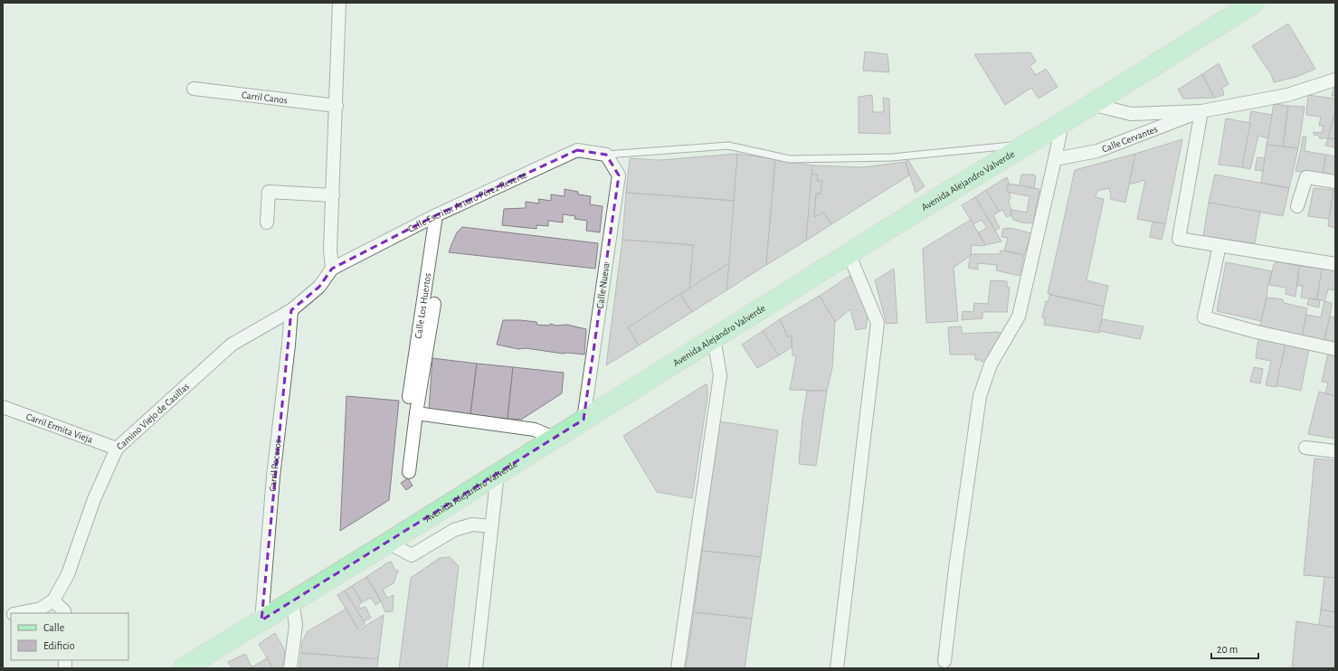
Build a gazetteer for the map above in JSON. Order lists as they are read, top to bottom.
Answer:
{
  "streets": {
    "main road": ["Avenida Alejandro Valverde"],
    "street": [
      "Carril Canos",
      "Calle Cervantes",
      "Calle Escritor Arturo Pérez Reverte",
      "Calle Nueva",
      "Calle Los Huertos",
      "Camino Viejo de Casillas",
      "Carril Ermita Vieja",
      "Carril Poceros"
    ]
  },
  "crossings": [
    ["Calle Cervantes", "Avenida Alejandro Valverde"],
    ["Avenida Alejandro Valverde", "Calle Nueva"],
    ["Avenida Alejandro Valverde", "Carril Poceros"],
    ["Calle Escritor Arturo Pérez Reverte", "Calle Nueva"],
    ["Calle Escritor Arturo Pérez Reverte", "Calle Los Huertos"],
    ["Calle Escritor Arturo Pérez Reverte", "Camino Viejo de Casillas"],
    ["Camino Viejo de Casillas", "Carril Ermita Vieja"],
    ["Camino Viejo de Casillas", "Carril Poceros"]
  ],
  "legend": ["Calle", "Edificio"],
  "scale_bar": "20 m"
}
